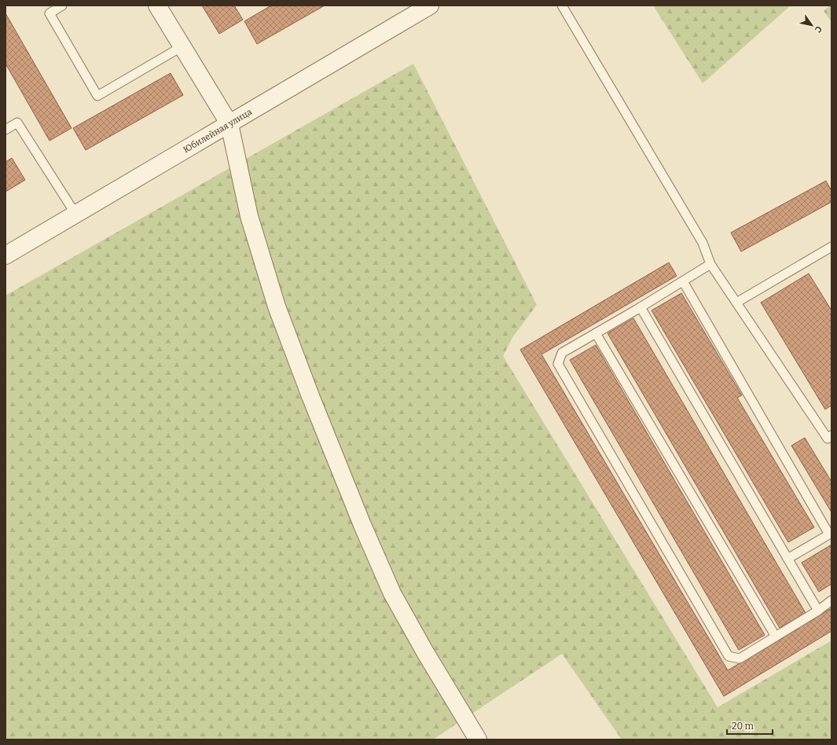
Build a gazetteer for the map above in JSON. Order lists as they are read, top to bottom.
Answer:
{
  "streets": {
    "street": ["Юбилейная улица"]
  },
  "scale_bar": "20 m",
  "north": "bottom right"
}
